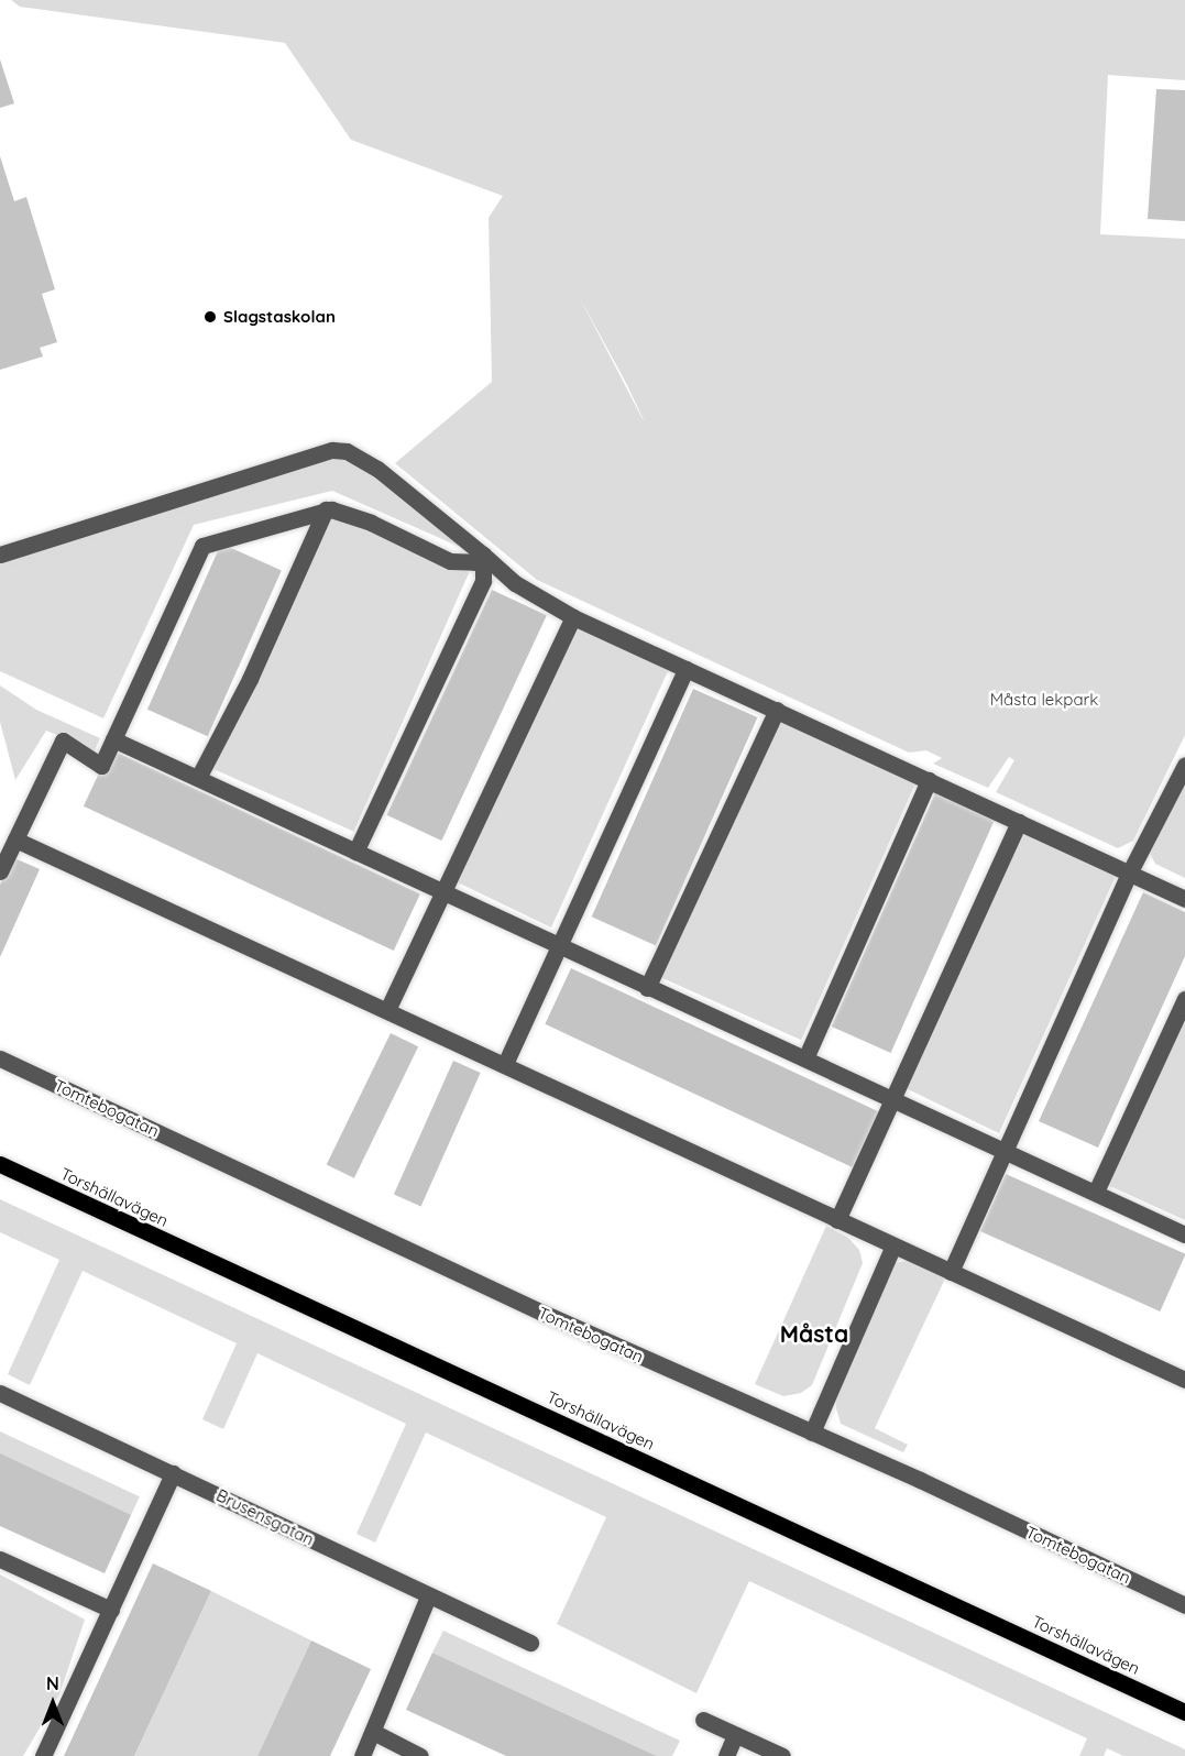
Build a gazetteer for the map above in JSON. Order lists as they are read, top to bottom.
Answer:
{
  "streets": {
    "main road": ["Torshällavägen"],
    "street": ["Tomtebogatan", "Brusensgatan"]
  },
  "districts": ["Måsta"],
  "parks": ["Måsta lekpark"],
  "places": ["Slagstaskolan"],
  "north": "top"
}
